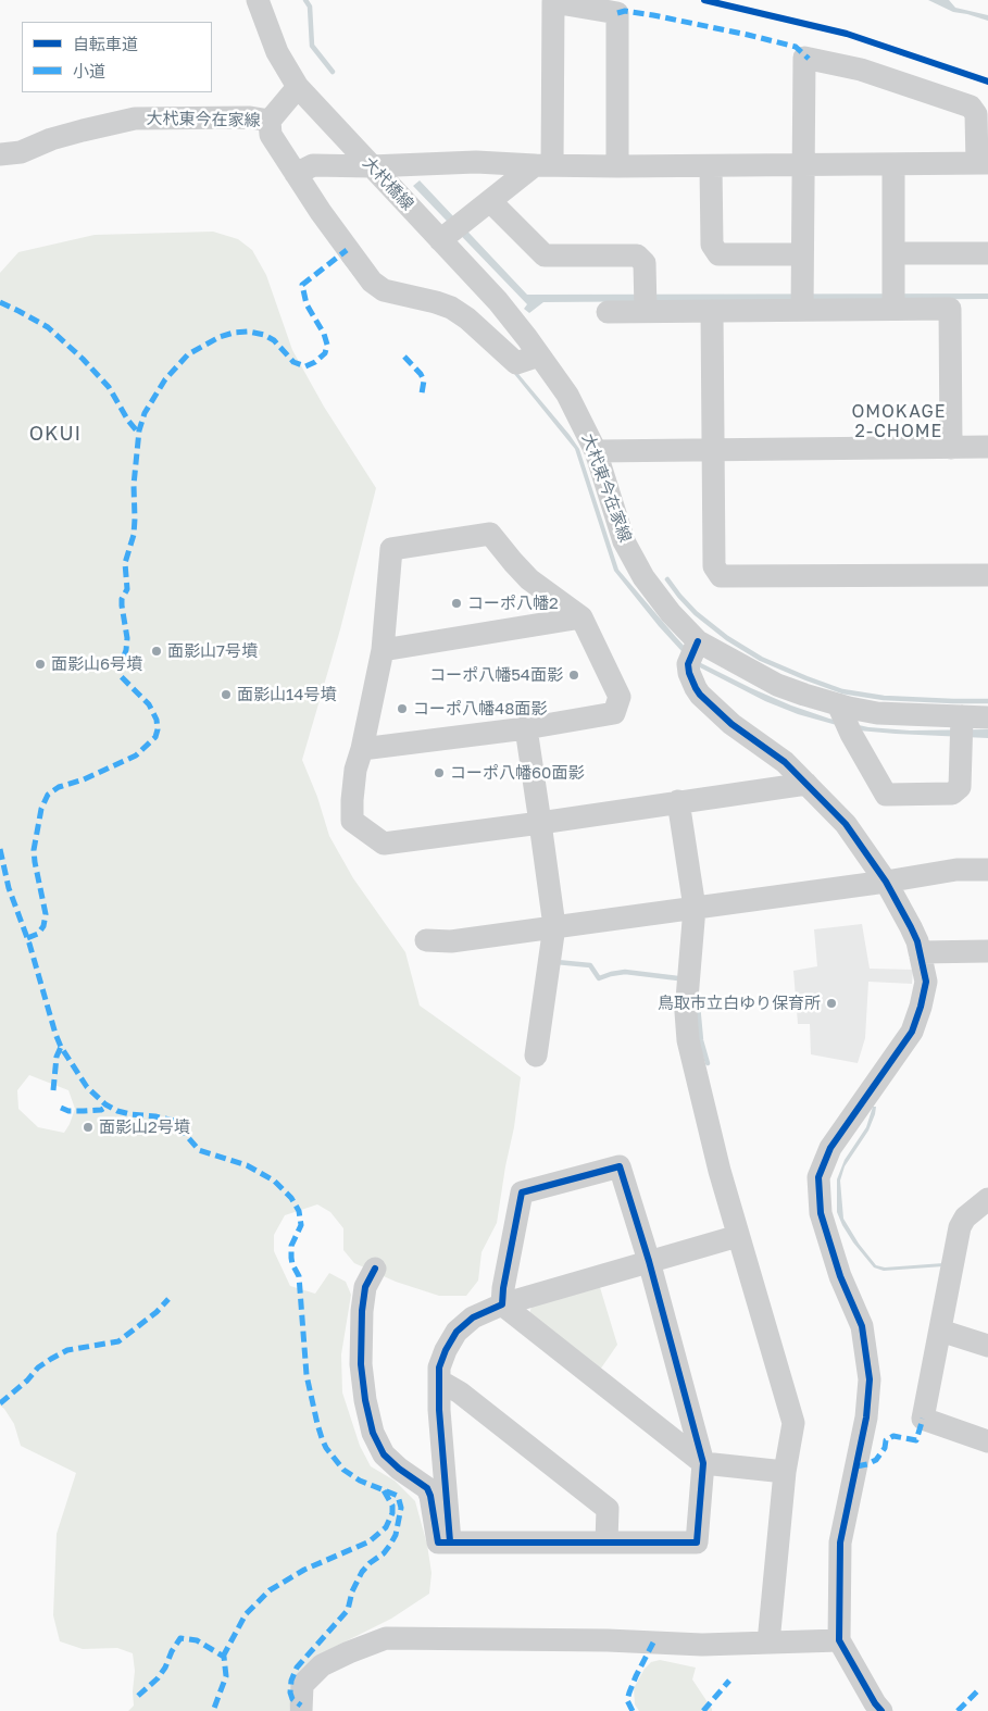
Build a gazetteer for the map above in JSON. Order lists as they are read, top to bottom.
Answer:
{
  "streets": {
    "street": ["大杙東今在家線", "大杙橋線"]
  },
  "crossings": [
    ["大杙東今在家線", "大杙橋線"]
  ],
  "districts": ["OMOKAGE 2-CHOME", "OKUI"],
  "places": [
    "コーポ八幡2",
    "面影山7号墳",
    "面影山6号墳",
    "コーポ八幡54面影",
    "面影山14号墳",
    "コーポ八幡48面影",
    "コーポ八幡60面影",
    "鳥取市立白ゆり保育所",
    "面影山2号墳"
  ],
  "legend": ["自転車道", "小道"]
}
